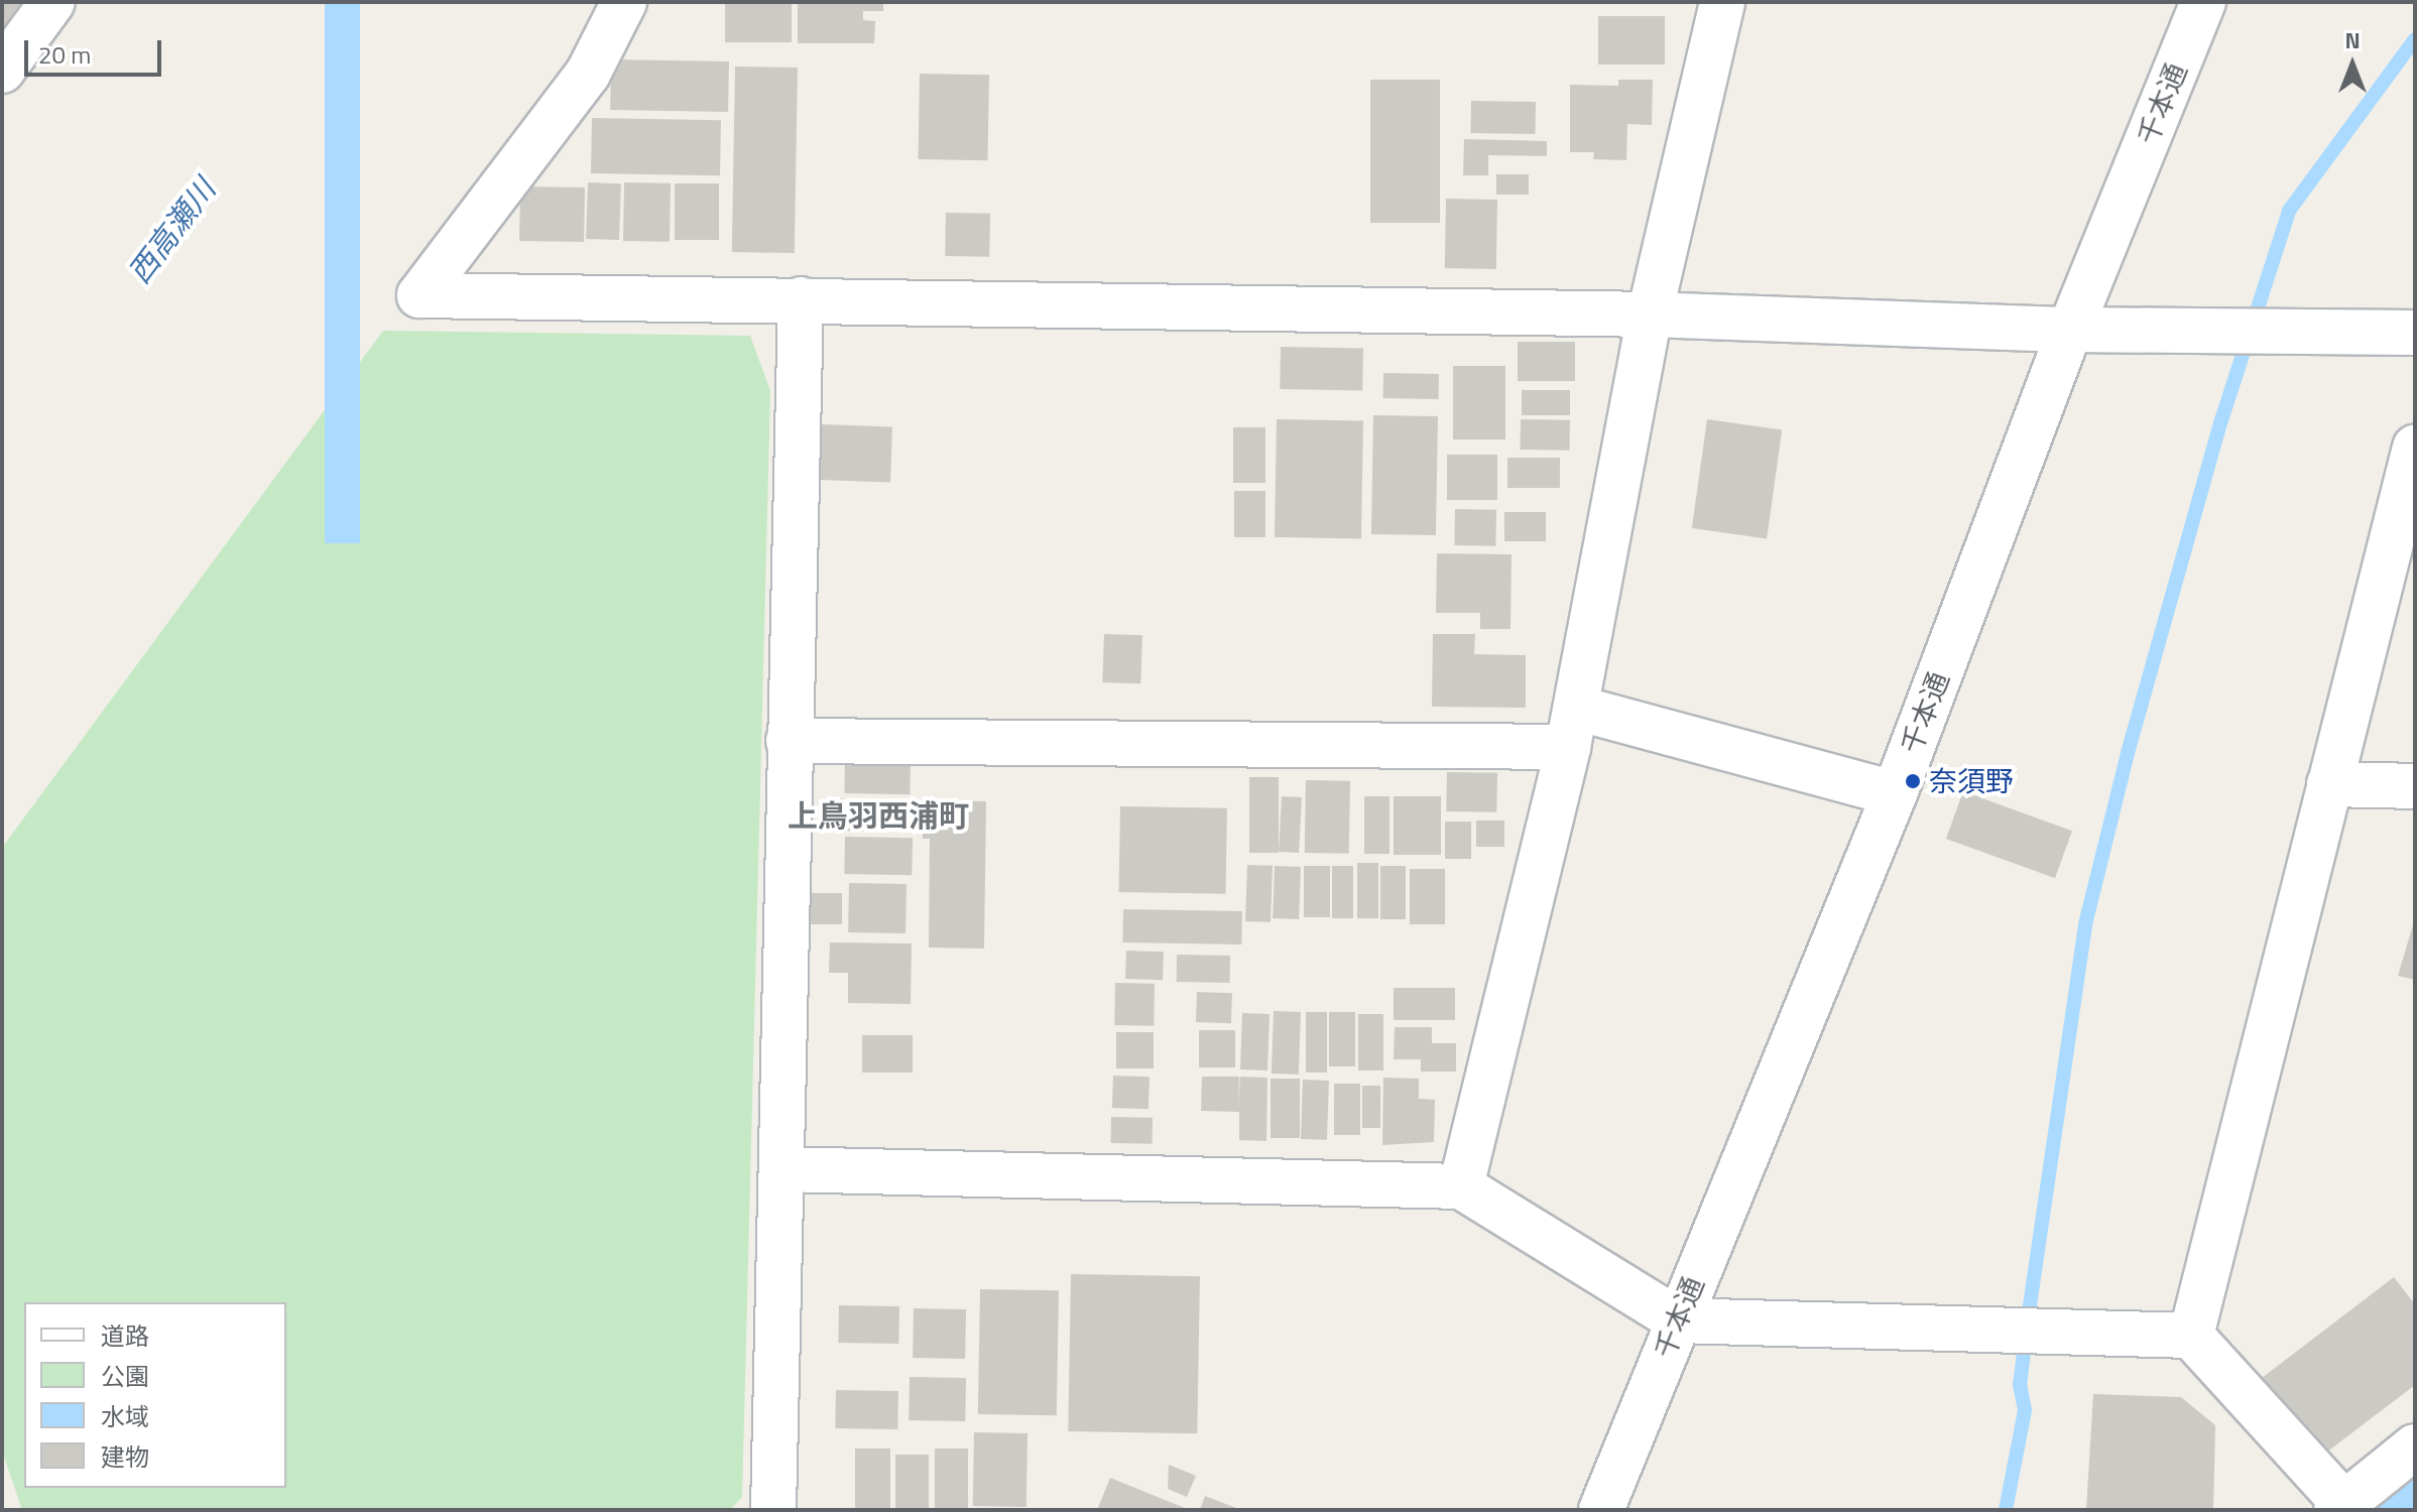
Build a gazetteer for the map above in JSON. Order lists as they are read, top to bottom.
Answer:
{
  "streets": {
    "street": ["千本通"]
  },
  "districts": ["上鳥羽西浦町"],
  "water": ["西高瀬川"],
  "places": ["奈須野"],
  "legend": [
    "道路",
    "公園",
    "水域",
    "建物"
  ],
  "scale_bar": "20 m",
  "north": "top"
}
